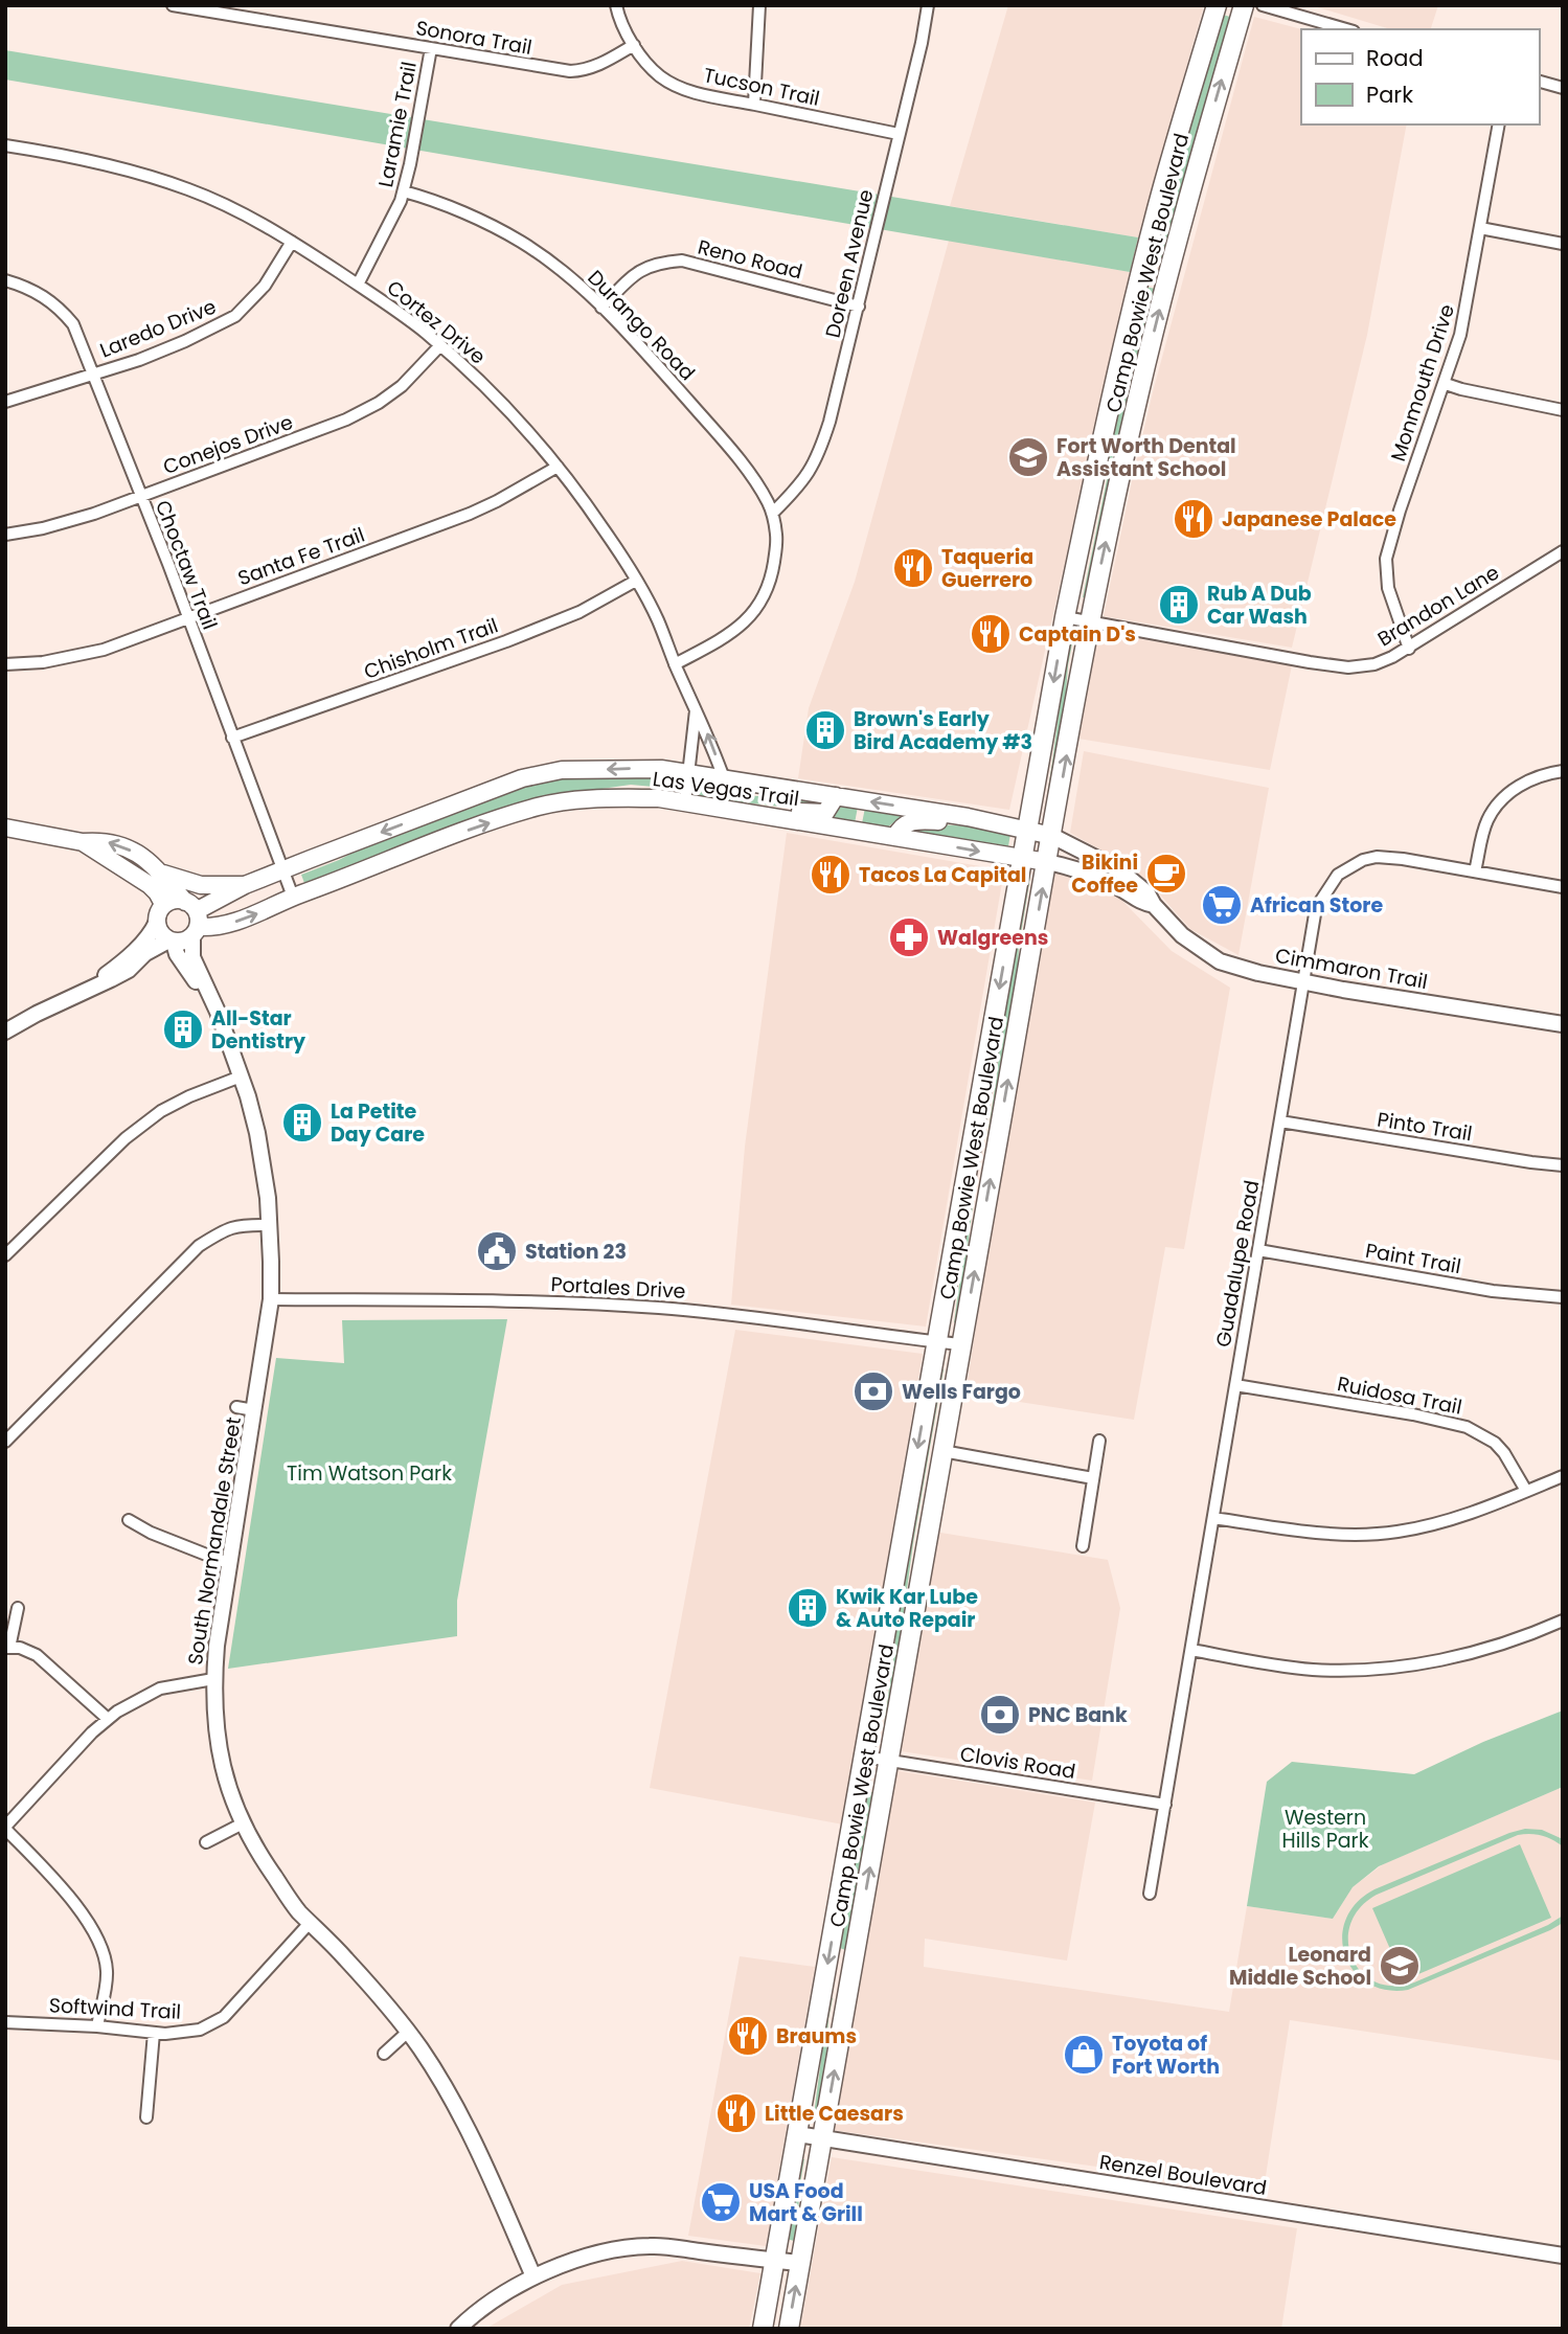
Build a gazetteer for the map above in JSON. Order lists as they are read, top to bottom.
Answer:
{
  "streets": {
    "main road": ["Camp Bowie West Boulevard", "Las Vegas Trail"],
    "street": [
      "Sonora Trail",
      "Tucson Trail",
      "Laramie Trail",
      "Reno Road",
      "Doreen Avenue",
      "Cortez Drive",
      "Durango Road",
      "Laredo Drive",
      "Monmouth Drive",
      "Conejos Drive",
      "Santa Fe Trail",
      "Choctaw Trail",
      "Brandon Lane",
      "Chisholm Trail",
      "Cimmaron Trail",
      "Pinto Trail",
      "Paint Trail",
      "Guadalupe Road",
      "Portales Drive",
      "Ruidosa Trail",
      "South Normandale Street",
      "Clovis Road",
      "Softwind Trail",
      "Renzel Boulevard"
    ]
  },
  "crossings": [
    ["Sonora Trail", "Tucson Trail"],
    ["Sonora Trail", "Laramie Trail"],
    ["Tucson Trail", "Doreen Avenue"],
    ["Laramie Trail", "Cortez Drive"],
    ["Laramie Trail", "Durango Road"],
    ["Reno Road", "Doreen Avenue"],
    ["Reno Road", "Durango Road"],
    ["Doreen Avenue", "Durango Road"],
    ["Camp Bowie West Boulevard", "Brandon Lane"],
    ["Camp Bowie West Boulevard", "Las Vegas Trail"],
    ["Camp Bowie West Boulevard", "Cimmaron Trail"],
    ["Camp Bowie West Boulevard", "Portales Drive"],
    ["Camp Bowie West Boulevard", "Clovis Road"],
    ["Camp Bowie West Boulevard", "Renzel Boulevard"],
    ["Cortez Drive", "Laredo Drive"],
    ["Cortez Drive", "Conejos Drive"],
    ["Cortez Drive", "Santa Fe Trail"],
    ["Cortez Drive", "Chisholm Trail"],
    ["Cortez Drive", "Las Vegas Trail"],
    ["Laredo Drive", "Choctaw Trail"],
    ["Monmouth Drive", "Brandon Lane"],
    ["Conejos Drive", "Choctaw Trail"],
    ["Santa Fe Trail", "Choctaw Trail"],
    ["Choctaw Trail", "Chisholm Trail"],
    ["Choctaw Trail", "Las Vegas Trail"],
    ["Las Vegas Trail", "Cimmaron Trail"],
    ["Las Vegas Trail", "South Normandale Street"],
    ["Cimmaron Trail", "Guadalupe Road"],
    ["Pinto Trail", "Guadalupe Road"],
    ["Paint Trail", "Guadalupe Road"],
    ["Guadalupe Road", "Ruidosa Trail"],
    ["Guadalupe Road", "Clovis Road"],
    ["Portales Drive", "South Normandale Street"],
    ["South Normandale Street", "Softwind Trail"]
  ],
  "parks": ["Tim Watson Park", "Western Hills Park"],
  "places": {
    "school or university": ["Fort Worth Dental Assistant School", "Leonard Middle School"],
    "restaurant": [
      "Japanese Palace",
      "Taqueria Guerrero",
      "Captain D's",
      "Tacos La Capital",
      "Braums",
      "Little Caesars"
    ],
    "building": [
      "Rub A Dub Car Wash",
      "Brown's Early Bird Academy #3",
      "All-Star Dentistry",
      "La Petite Day Care",
      "Kwik Kar Lube & Auto Repair"
    ],
    "cafe": ["Bikini Coffee"],
    "supermarket": ["African Store", "USA Food Mart & Grill"],
    "pharmacy": ["Walgreens"],
    "public building": ["Station 23"],
    "bank": ["Wells Fargo", "PNC Bank"],
    "shop": ["Toyota of Fort Worth"]
  },
  "legend": ["Road", "Park"]
}
